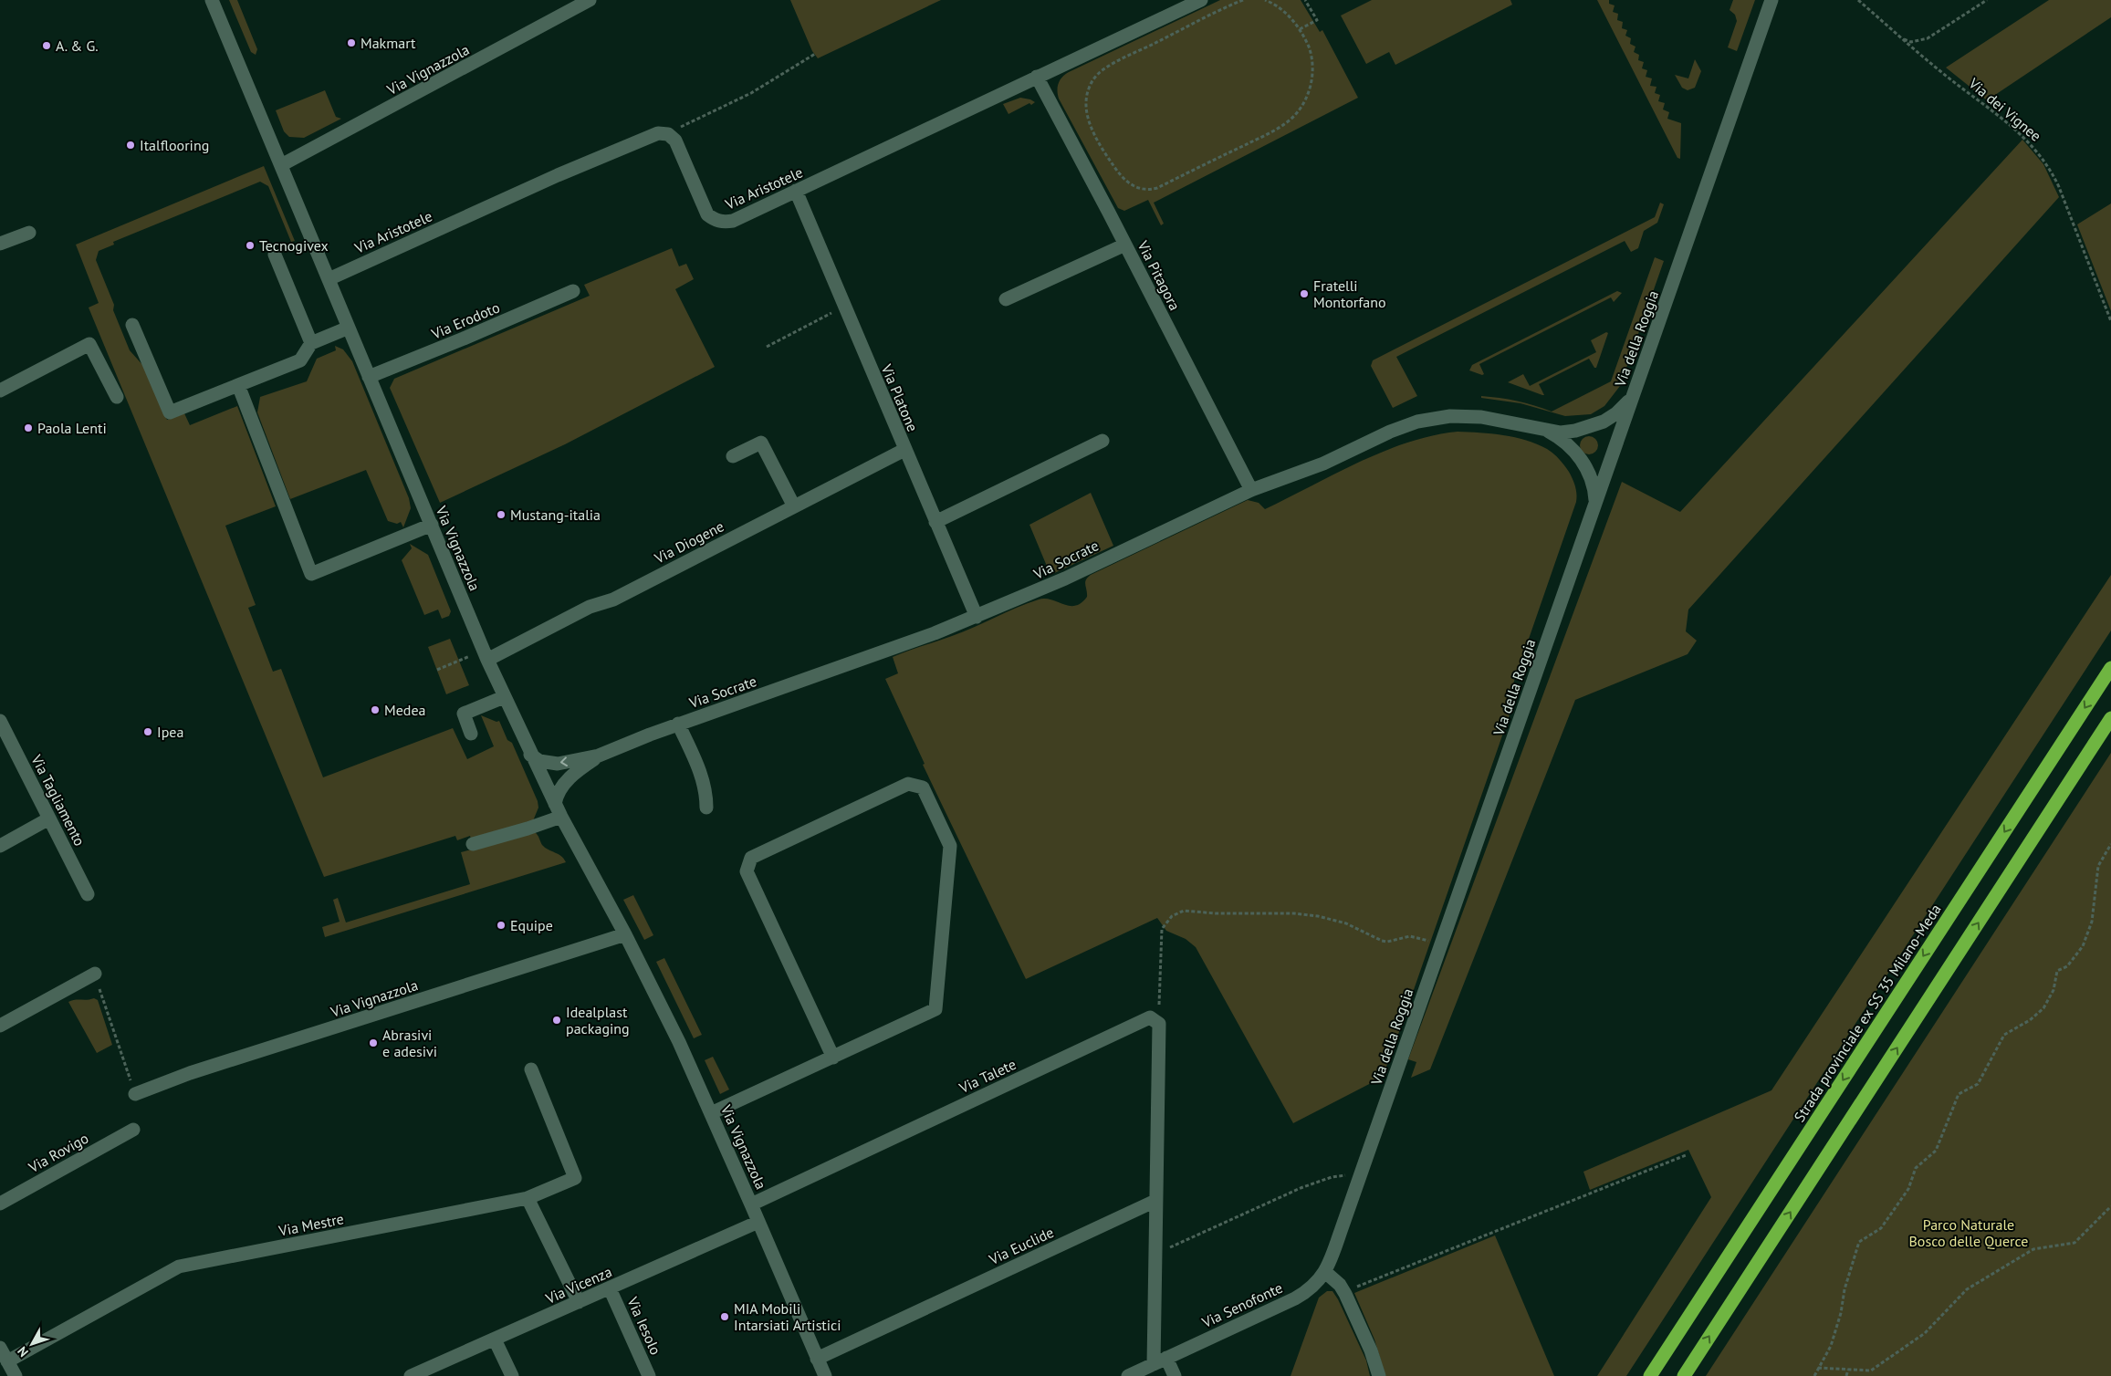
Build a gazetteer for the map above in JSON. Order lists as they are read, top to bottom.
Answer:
{
  "streets": {
    "highway": ["Strada provinciale ex SS 35 Milano-Meda"],
    "street": [
      "Via Vignazzola",
      "Via Aristotele",
      "Via Pitagora",
      "Via Erodoto",
      "Via della Roggia",
      "Via Platone",
      "Via Diogene",
      "Via Socrate",
      "Via Tagliamento",
      "Via Talete",
      "Via Rovigo",
      "Via Mestre",
      "Via Euclide",
      "Via Vicenza",
      "Via Senofonte",
      "Via Iesolo"
    ],
    "path": ["Via dei Vignee"]
  },
  "crossings": [
    ["Via Vignazzola", "Via Aristotele"],
    ["Via Vignazzola", "Via Erodoto"],
    ["Via Vignazzola", "Via Diogene"],
    ["Via Vignazzola", "Via Socrate"],
    ["Via Vignazzola", "Via Talete"],
    ["Via Vignazzola", "Via Euclide"],
    ["Via Vignazzola", "Via Vicenza"],
    ["Via Aristotele", "Via Pitagora"],
    ["Via Aristotele", "Via Platone"],
    ["Via Pitagora", "Via Socrate"],
    ["Via della Roggia", "Via Socrate"],
    ["Via della Roggia", "Via Senofonte"],
    ["Via Platone", "Via Diogene"],
    ["Via Platone", "Via Socrate"],
    ["Via Vicenza", "Via Iesolo"]
  ],
  "parks": ["Parco Naturale Bosco delle Querce"],
  "places": [
    "Makmart",
    "A. & G.",
    "Italflooring",
    "Tecnogivex",
    "Fratelli Montorfano",
    "Paola Lenti",
    "Mustang-italia",
    "Medea",
    "Ipea",
    "Equipe",
    "Idealplast packaging",
    "Abrasivi e adesivi",
    "MIA Mobili Intarsiati Artistici"
  ],
  "north": "bottom left"
}
